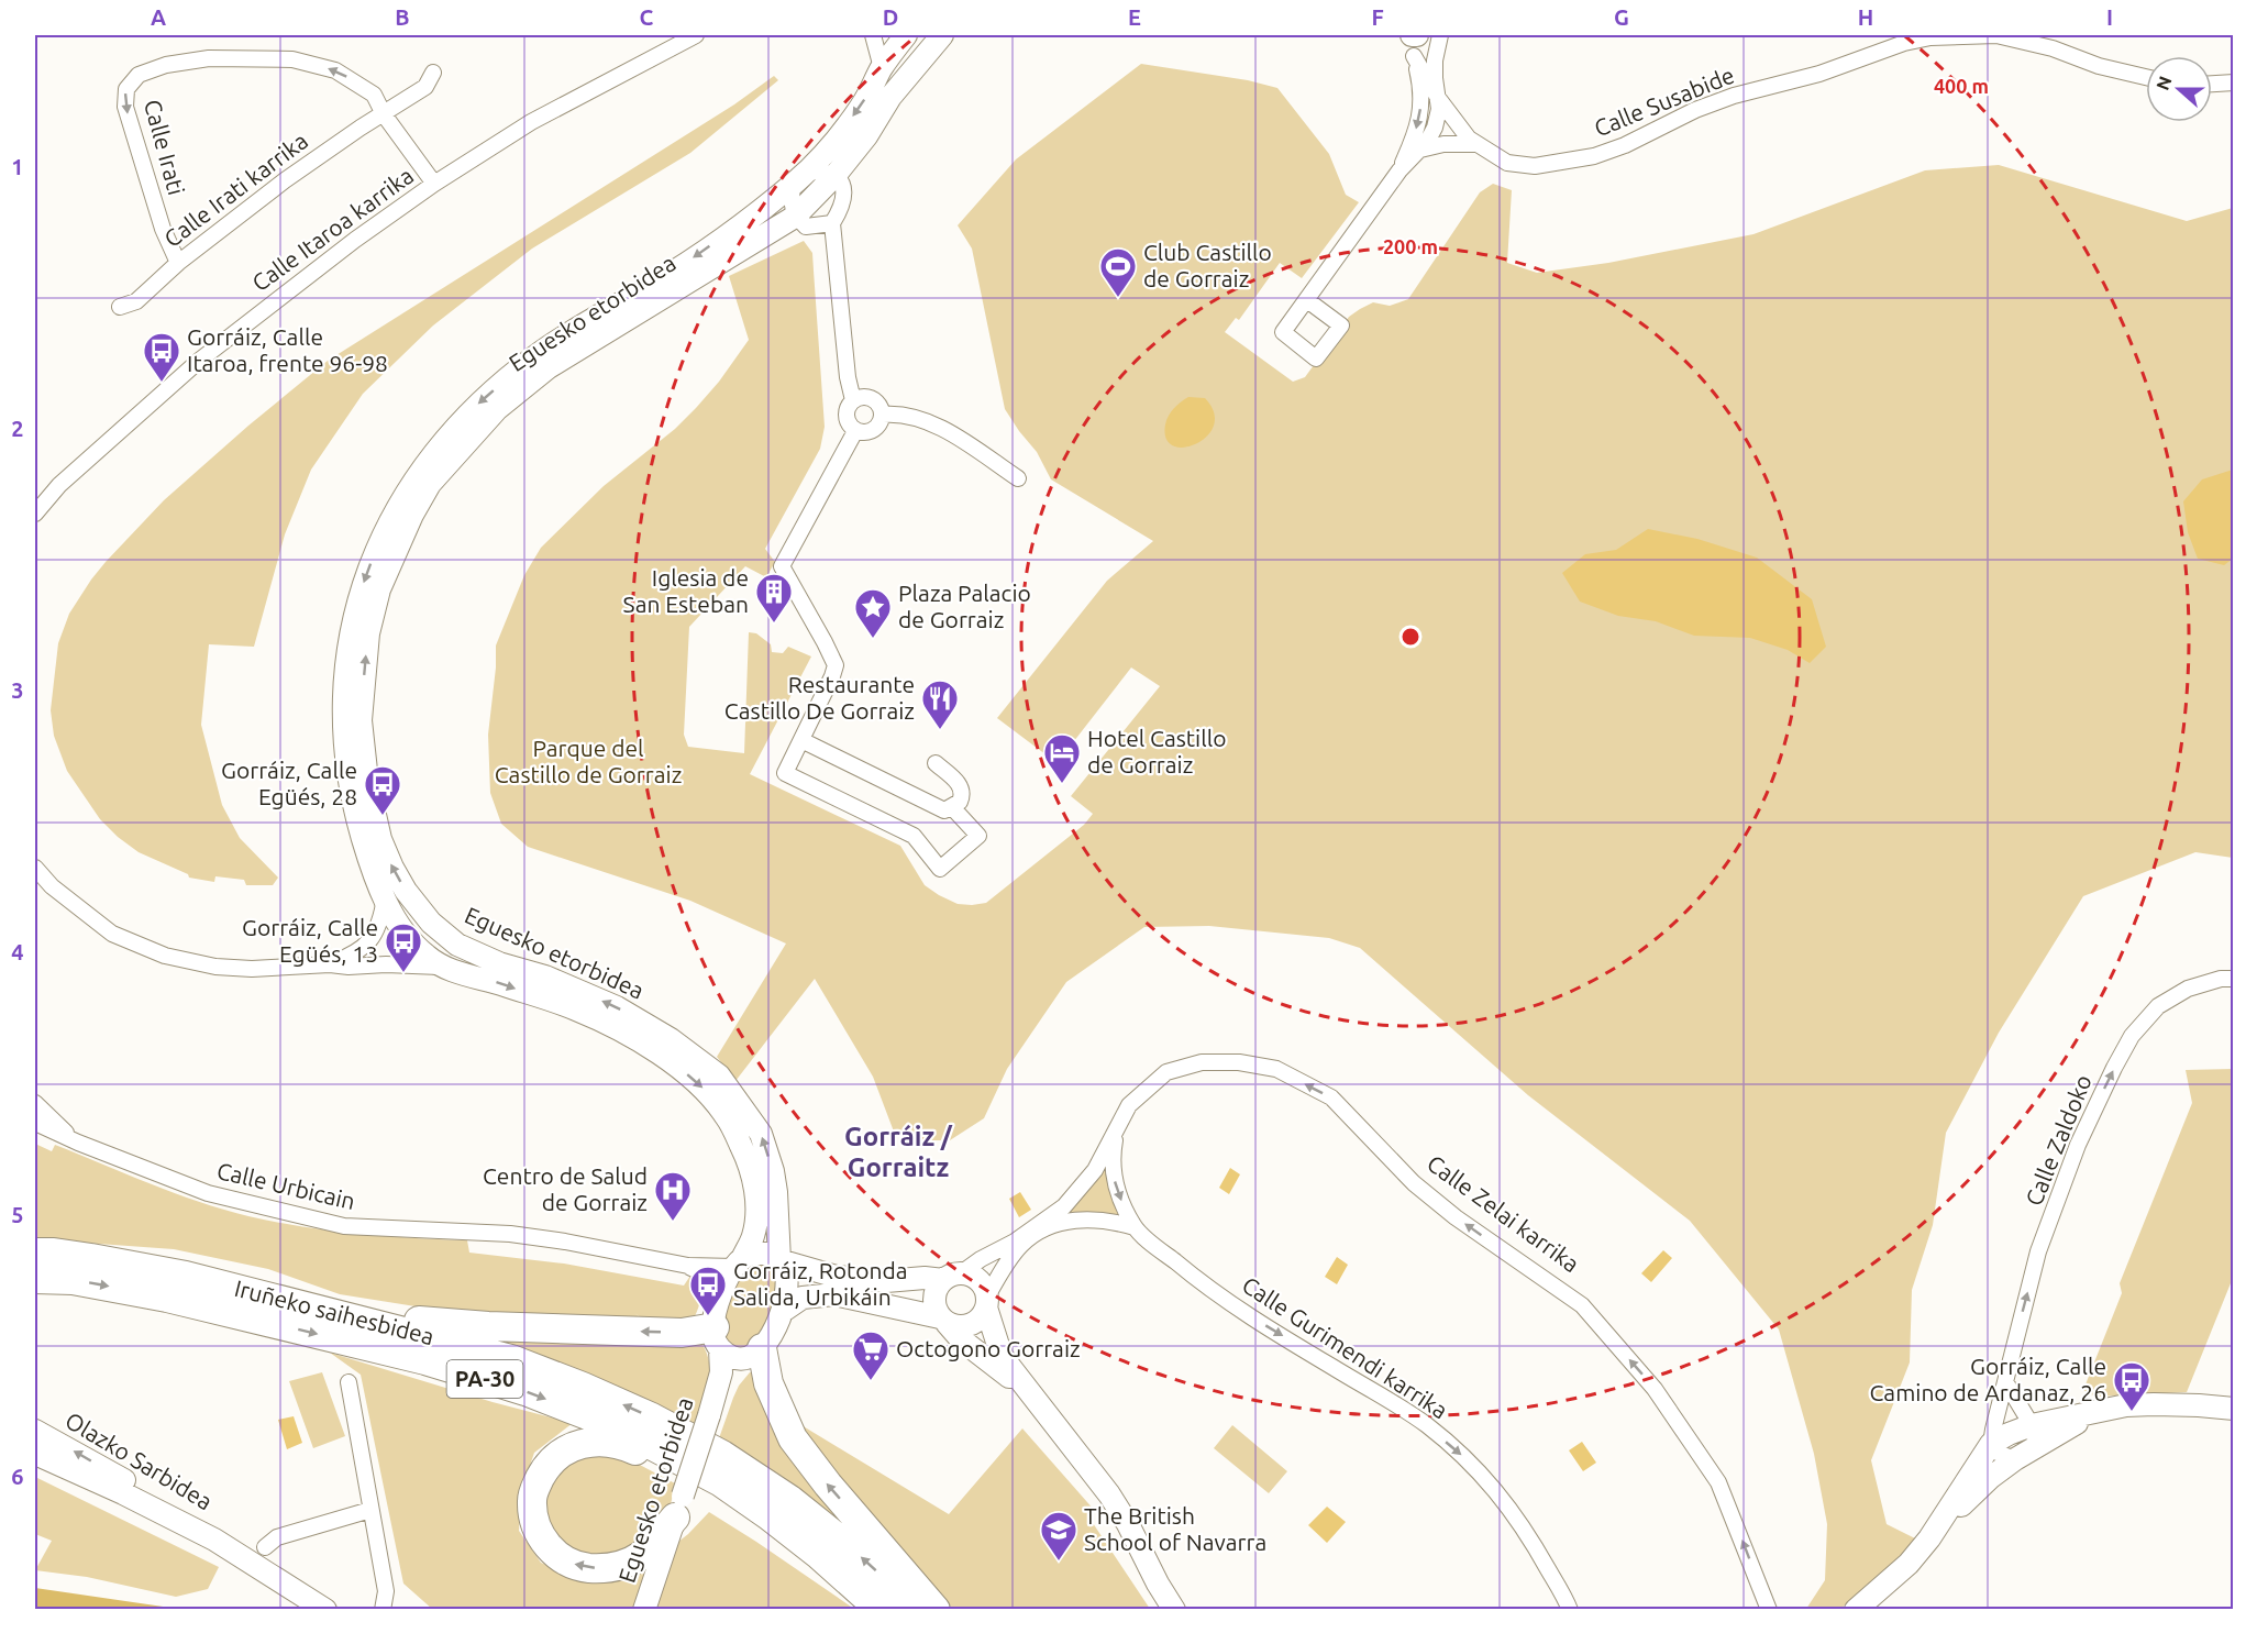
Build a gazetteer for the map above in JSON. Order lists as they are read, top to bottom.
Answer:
{
  "streets": {
    "highway": ["Iruñeko saihesbidea", "PA-30"],
    "street": [
      "Calle Susabide",
      "Calle Irati",
      "Calle Irati karrika",
      "Calle Itaroa karrika",
      "Eguesko etorbidea",
      "Calle Zaldoko",
      "Calle Urbicain",
      "Calle Zelai karrika",
      "Calle Gurimendi karrika",
      "Olazko Sarbidea"
    ]
  },
  "crossings": [
    ["Calle Irati", "Calle Irati karrika"],
    ["Calle Irati", "Calle Itaroa karrika"],
    ["Eguesko etorbidea", "Calle Urbicain"],
    ["Calle Zelai karrika", "Calle Gurimendi karrika"]
  ],
  "one_way": ["Calle Zaldoko", "Calle Zelai karrika", "Calle Gurimendi karrika"],
  "districts": ["Gorráiz / Gorraitz"],
  "parks": ["Parque del Castillo de Gorraiz"],
  "places": {
    "sports": ["Club Castillo de Gorraiz"],
    "bus stop": [
      "Gorráiz, Calle Itaroa, frente 96-98",
      "Gorráiz, Calle Egüés, 28",
      "Gorráiz, Calle Egüés, 13",
      "Gorráiz, Rotonda Salida, Urbikáin",
      "Gorráiz, Calle Camino de Ardanaz, 26"
    ],
    "building": ["Iglesia de San Esteban"],
    "place": ["Plaza Palacio de Gorraiz"],
    "restaurant": ["Restaurante Castillo De Gorraiz"],
    "hotel": ["Hotel Castillo de Gorraiz"],
    "hospital": ["Centro de Salud de Gorraiz"],
    "supermarket": ["Octogono Gorraiz"],
    "school or university": ["The British School of Navarra"]
  },
  "north": "left",
  "grid": {
    "columns": [
      "A",
      "B",
      "C",
      "D",
      "E",
      "F",
      "G",
      "H",
      "I"
    ],
    "rows": [
      "1",
      "2",
      "3",
      "4",
      "5",
      "6"
    ]
  },
  "rings": ["400 m", "200 m"]
}
